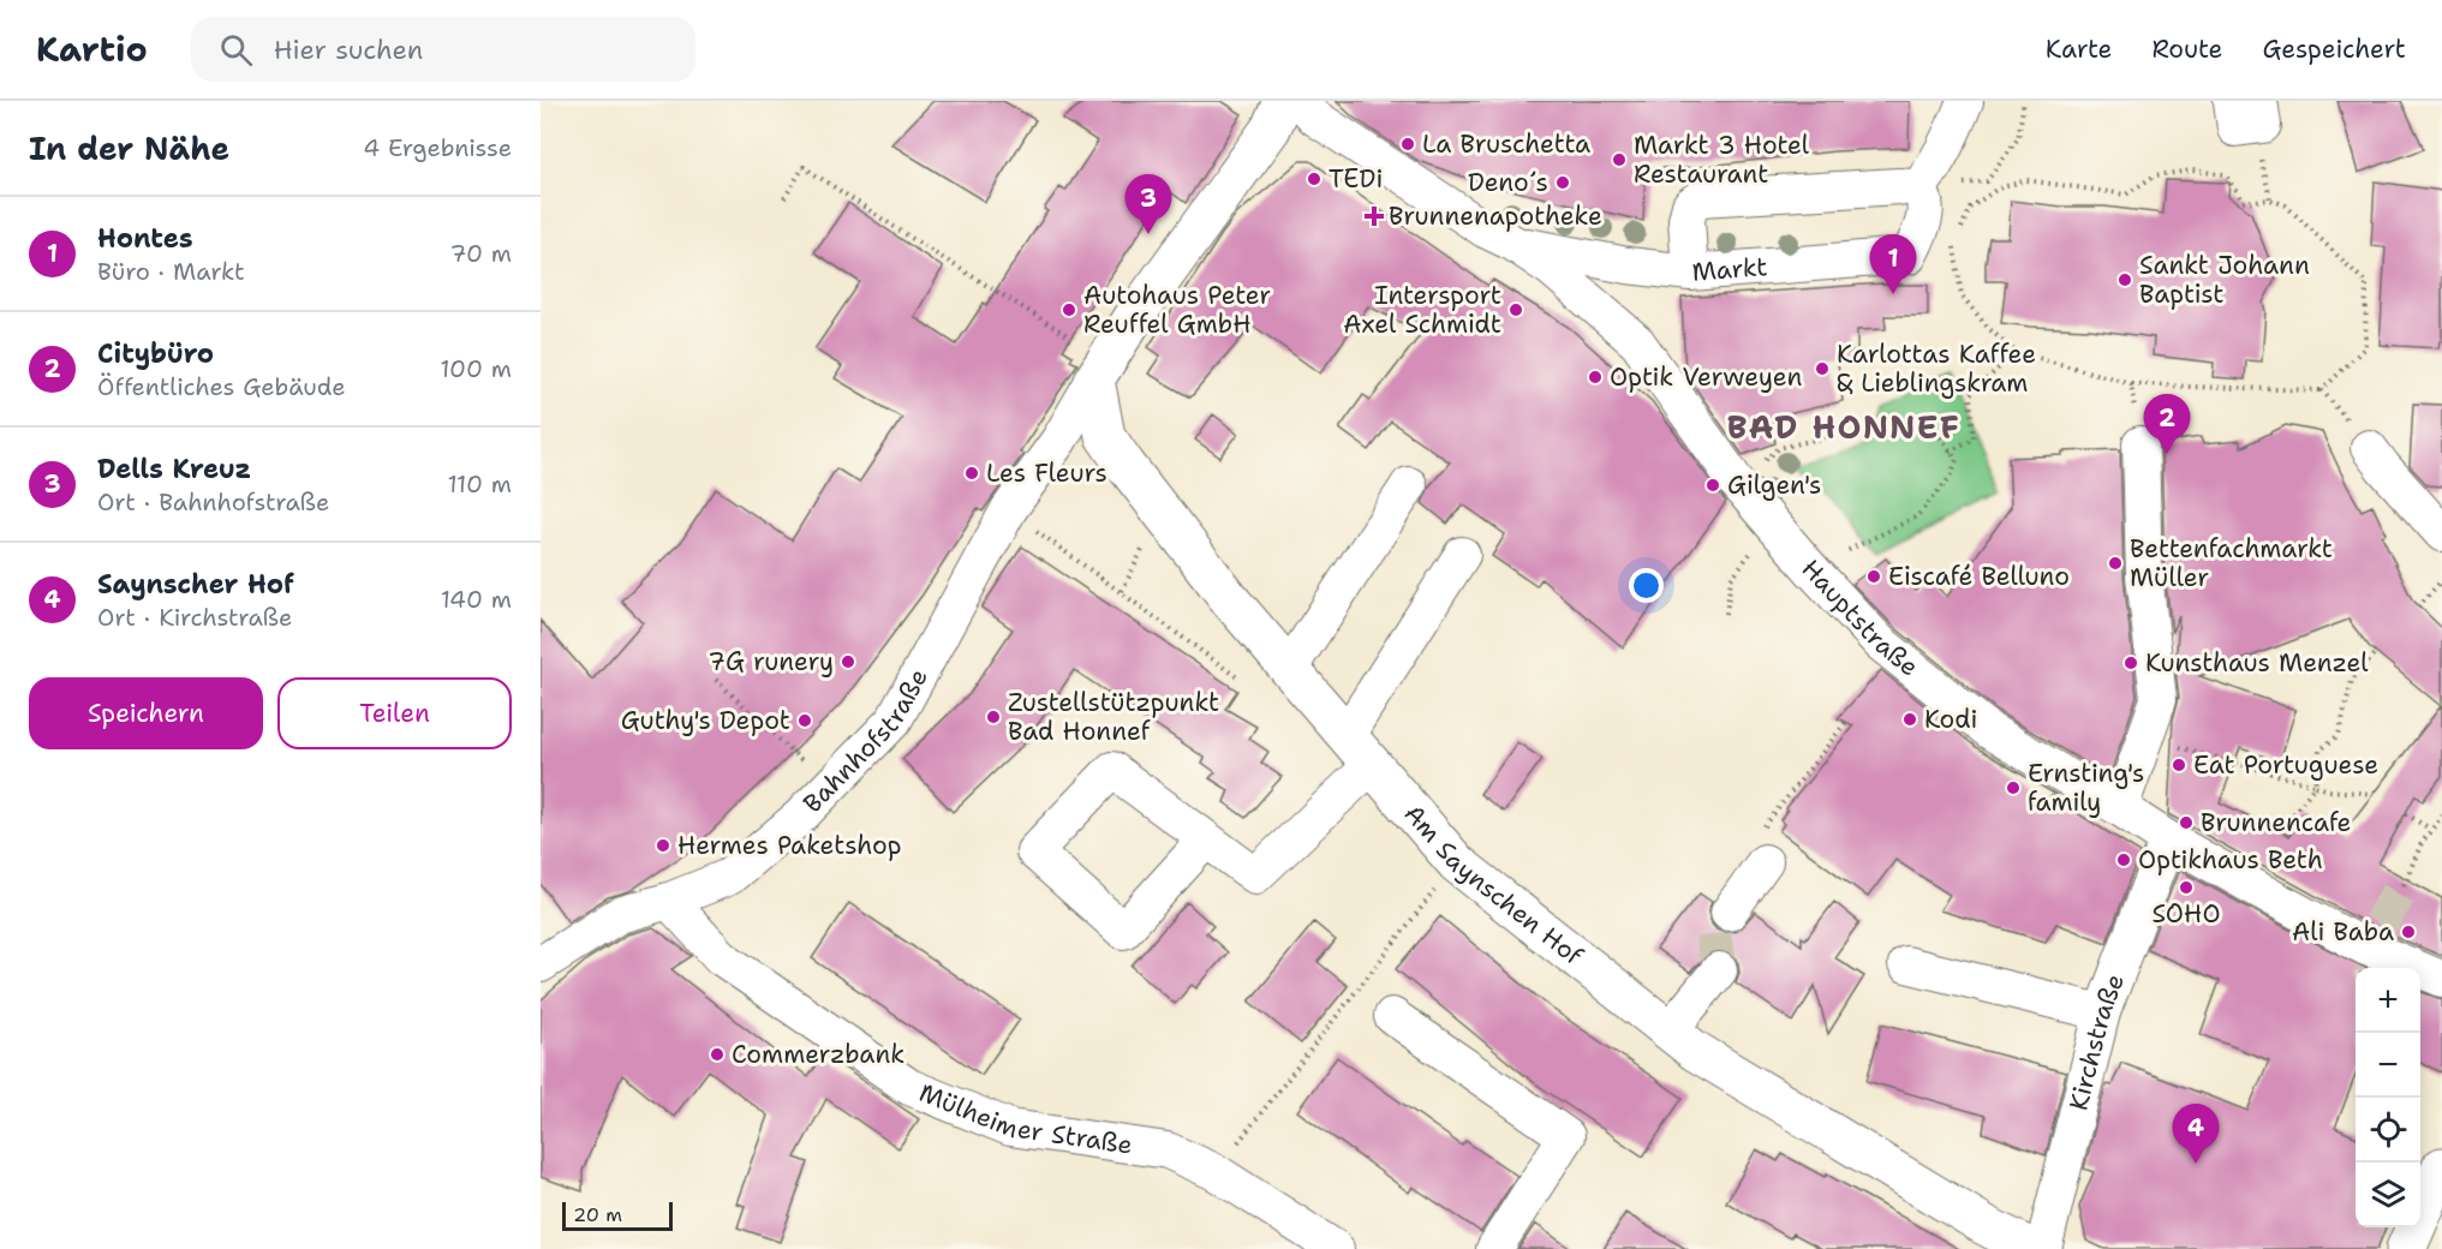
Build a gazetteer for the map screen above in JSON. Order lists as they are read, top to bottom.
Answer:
{
  "streets": {
    "main road": ["Bahnhofstraße", "Am Saynschen Hof"],
    "street": [
      "Markt",
      "Hauptstraße",
      "Kirchstraße",
      "Mülheimer Straße"
    ]
  },
  "crossings": [
    ["Markt", "Hauptstraße"],
    ["Hauptstraße", "Kirchstraße"],
    ["Bahnhofstraße", "Am Saynschen Hof"],
    ["Bahnhofstraße", "Mülheimer Straße"]
  ],
  "districts": ["BAD HONNEF"],
  "places": {
    "other": [
      "La Bruschetta",
      "Markt 3 Hotel Restaurant",
      "TEDi",
      "Deno´s",
      "Sankt Johann Baptist",
      "Autohaus Peter Reuffel GmbH",
      "Intersport Axel Schmidt",
      "Karlottas Kaffee & Lieblingskram",
      "Optik Verweyen",
      "Les Fleurs",
      "Gilgen's",
      "Bettenfachmarkt Müller",
      "Eiscafé Belluno",
      "7G runery",
      "Kunsthaus Menzel",
      "Zustellstützpunkt Bad Honnef",
      "Kodi",
      "Guthy's Depot",
      "Eat Portuguese",
      "Ernsting's family",
      "Brunnencafe",
      "Hermes Paketshop",
      "Optikhaus Beth",
      "SOHO",
      "Ali Baba",
      "Commerzbank"
    ],
    "health": ["Brunnenapotheke"]
  },
  "scale_bar": "20 m",
  "page": {
    "header": "Kartio",
    "search": "Hier suchen",
    "nav": ["Karte", "Route", "Gespeichert"],
    "heading": ["In der Nähe", "4 Ergebnisse"],
    "pins": [
      "3",
      "1",
      "2",
      "4"
    ],
    "list": [
      {
        "mark": "1",
        "name": "Hontes",
        "note": "Büro · Markt",
        "value": "70 m"
      },
      {
        "mark": "2",
        "name": "Citybüro",
        "note": "Öffentliches Gebäude",
        "value": "100 m"
      },
      {
        "mark": "3",
        "name": "Dells Kreuz",
        "note": "Ort · Bahnhofstraße",
        "value": "110 m"
      },
      {
        "mark": "4",
        "name": "Saynscher Hof",
        "note": "Ort · Kirchstraße",
        "value": "140 m"
      }
    ],
    "buttons": ["Speichern", "Teilen"],
    "map_buttons": ["+", "−"],
    "scale": "20 m"
  }
}
